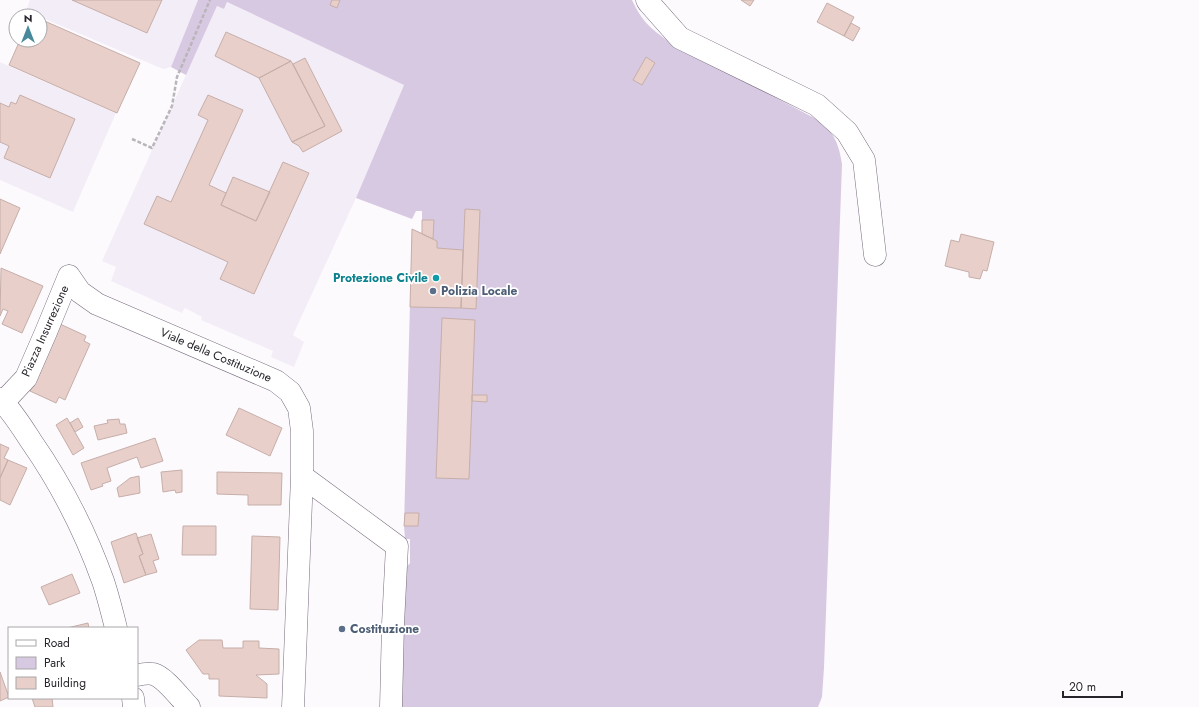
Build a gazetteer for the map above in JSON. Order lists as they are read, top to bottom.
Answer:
{
  "streets": {
    "street": ["Piazza Insurrezione", "Viale della Costituzione"]
  },
  "crossings": [
    ["Piazza Insurrezione", "Viale della Costituzione"]
  ],
  "places": ["Protezione Civile", "Polizia Locale", "Costituzione"],
  "legend": ["Road", "Park", "Building"],
  "scale_bar": "20 m",
  "north": "top"
}
